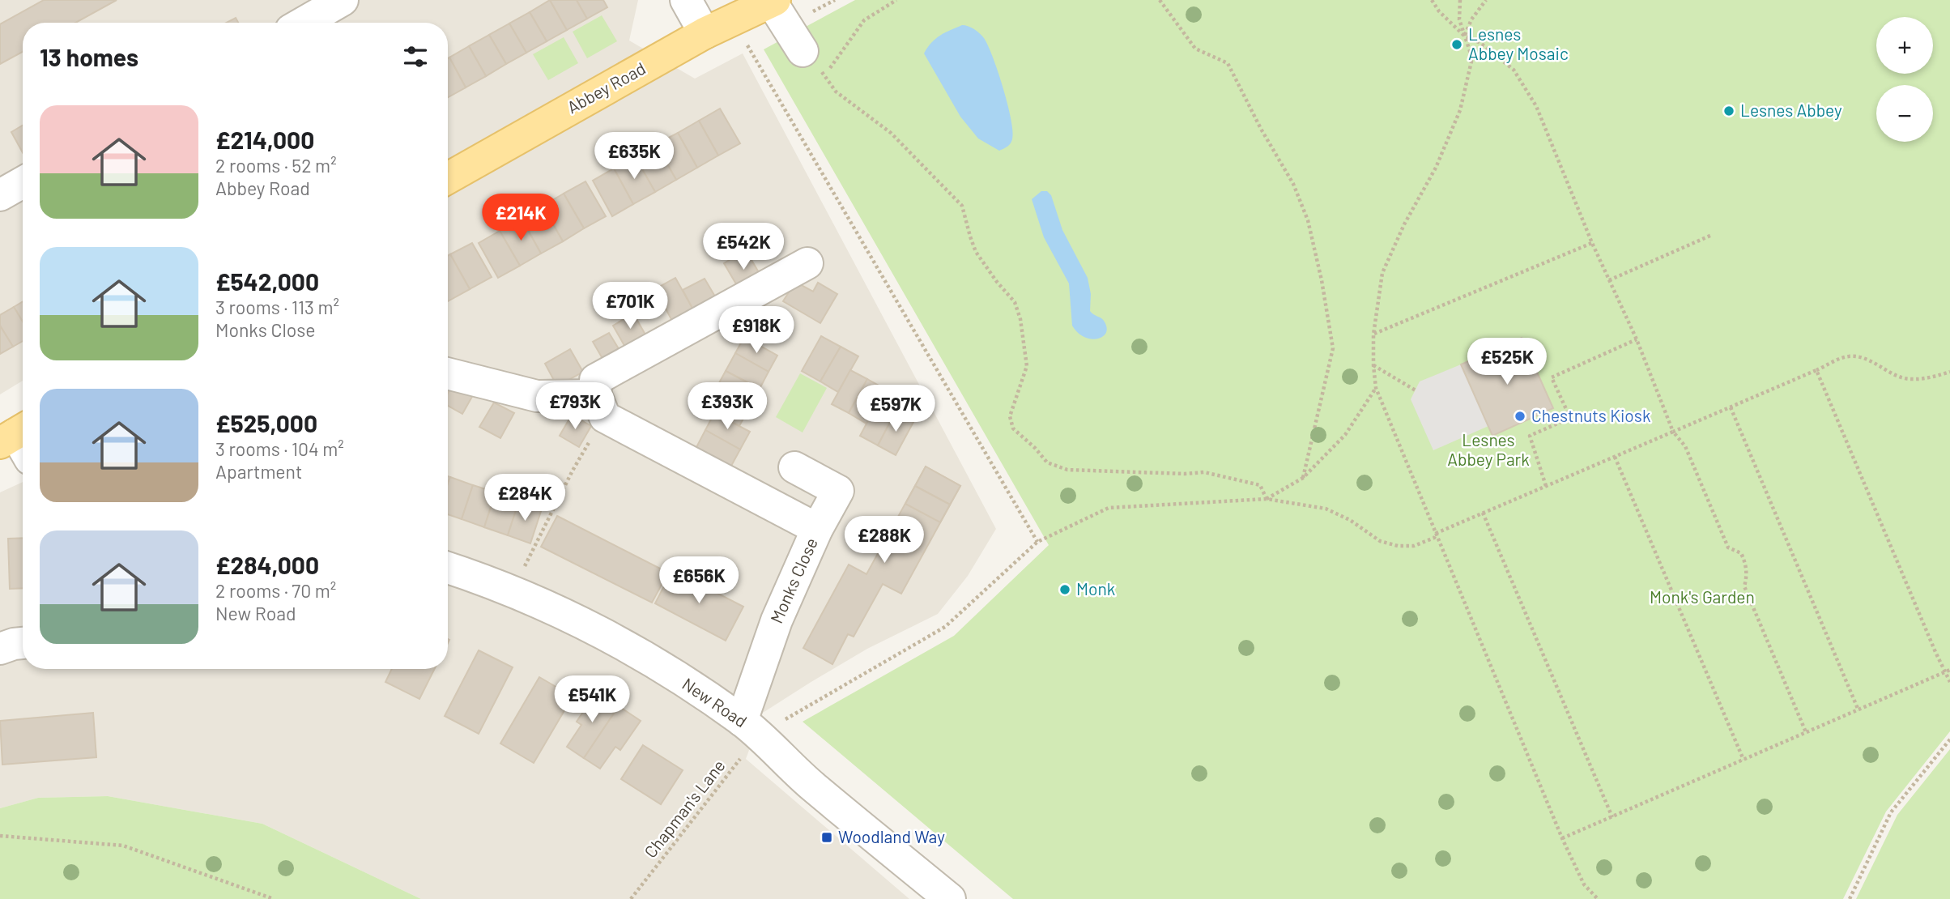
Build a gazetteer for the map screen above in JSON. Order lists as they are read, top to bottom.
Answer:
{
  "streets": {
    "main road": ["Abbey Road"],
    "street": ["Monks Close", "New Road"],
    "path": ["Chapman's Lane"]
  },
  "crossings": [
    ["Monks Close", "New Road"],
    ["Monks Close", "Chapman's Lane"],
    ["New Road", "Chapman's Lane"]
  ],
  "parks": ["Lesnes Abbey Park", "Monk's Garden"],
  "places": {
    "other": [
      "Lesnes Abbey Mosaic",
      "Lesnes Abbey",
      "Chestnuts Kiosk",
      "Monk"
    ],
    "transit": ["Woodland Way"]
  },
  "page": {
    "map_buttons": ["+", "−"],
    "heading": "13 homes",
    "list": [
      {
        "name": "£214,000",
        "note": "2 rooms · 52 m² · Abbey Road"
      },
      {
        "name": "£542,000",
        "note": "3 rooms · 113 m² · Monks Close"
      },
      {
        "name": "£525,000",
        "note": "3 rooms · 104 m² · Apartment"
      },
      {
        "name": "£284,000",
        "note": "2 rooms · 70 m² · New Road"
      }
    ],
    "price": [
      "£635K",
      "£214K",
      "£542K",
      "£701K",
      "£918K",
      "£525K",
      "£793K",
      "£393K",
      "£597K",
      "£284K",
      "£288K",
      "£656K",
      "£541K"
    ]
  }
}
